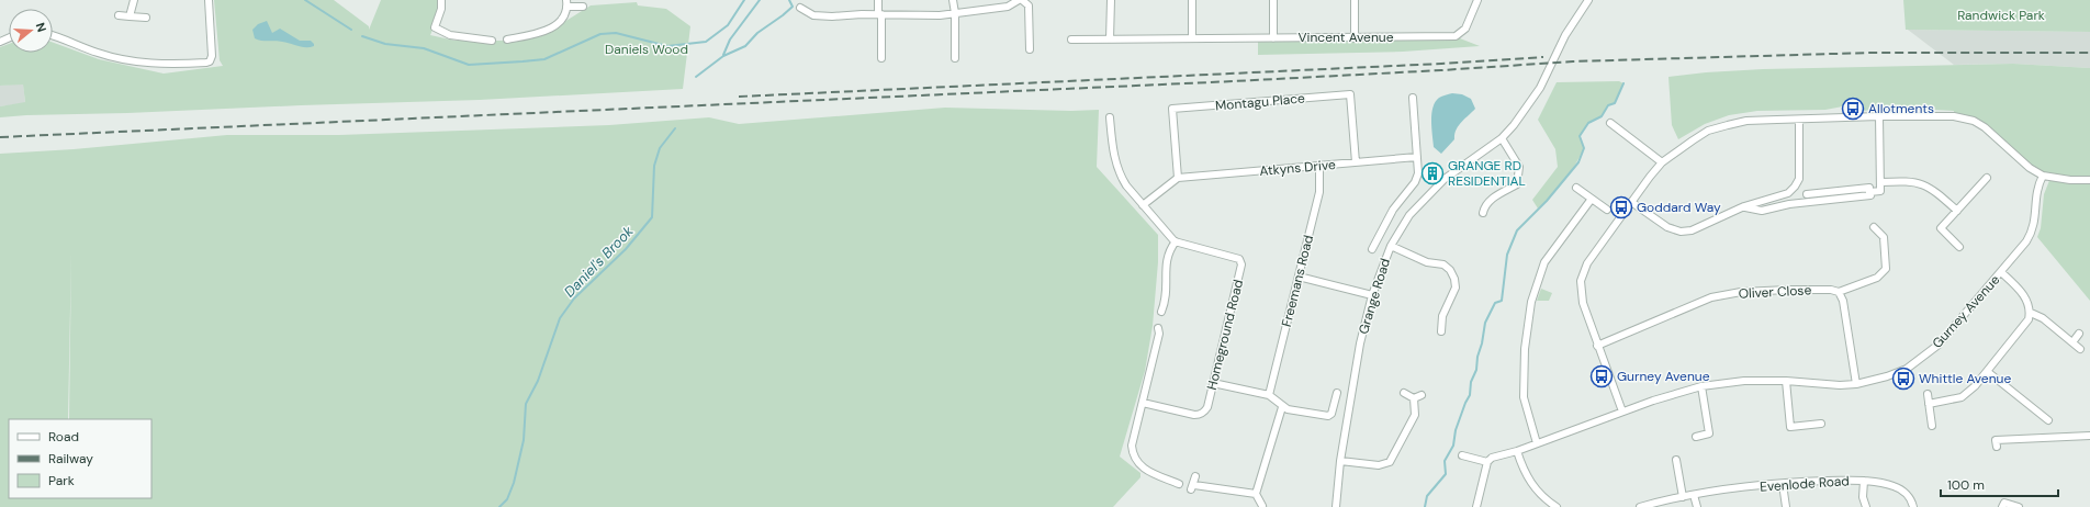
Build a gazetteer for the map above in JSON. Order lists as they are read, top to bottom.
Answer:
{
  "streets": {
    "street": [
      "Vincent Avenue",
      "Montagu Place",
      "Atkyns Drive",
      "Freemans Road",
      "Oliver Close",
      "Grange Road",
      "Gurney Avenue",
      "Homeground Road",
      "Evenlode Road"
    ]
  },
  "crossings": [
    ["Montagu Place", "Atkyns Drive"],
    ["Atkyns Drive", "Freemans Road"]
  ],
  "water": ["Daniel's Brook"],
  "parks": ["Randwick Park", "Daniels Wood"],
  "places": {
    "bus stop": [
      "Allotments",
      "Goddard Way",
      "Gurney Avenue",
      "Whittle Avenue"
    ],
    "building": ["GRANGE RD RESIDENTIAL"]
  },
  "legend": ["Road", "Railway", "Park"],
  "scale_bar": "100 m",
  "north": "right"
}
